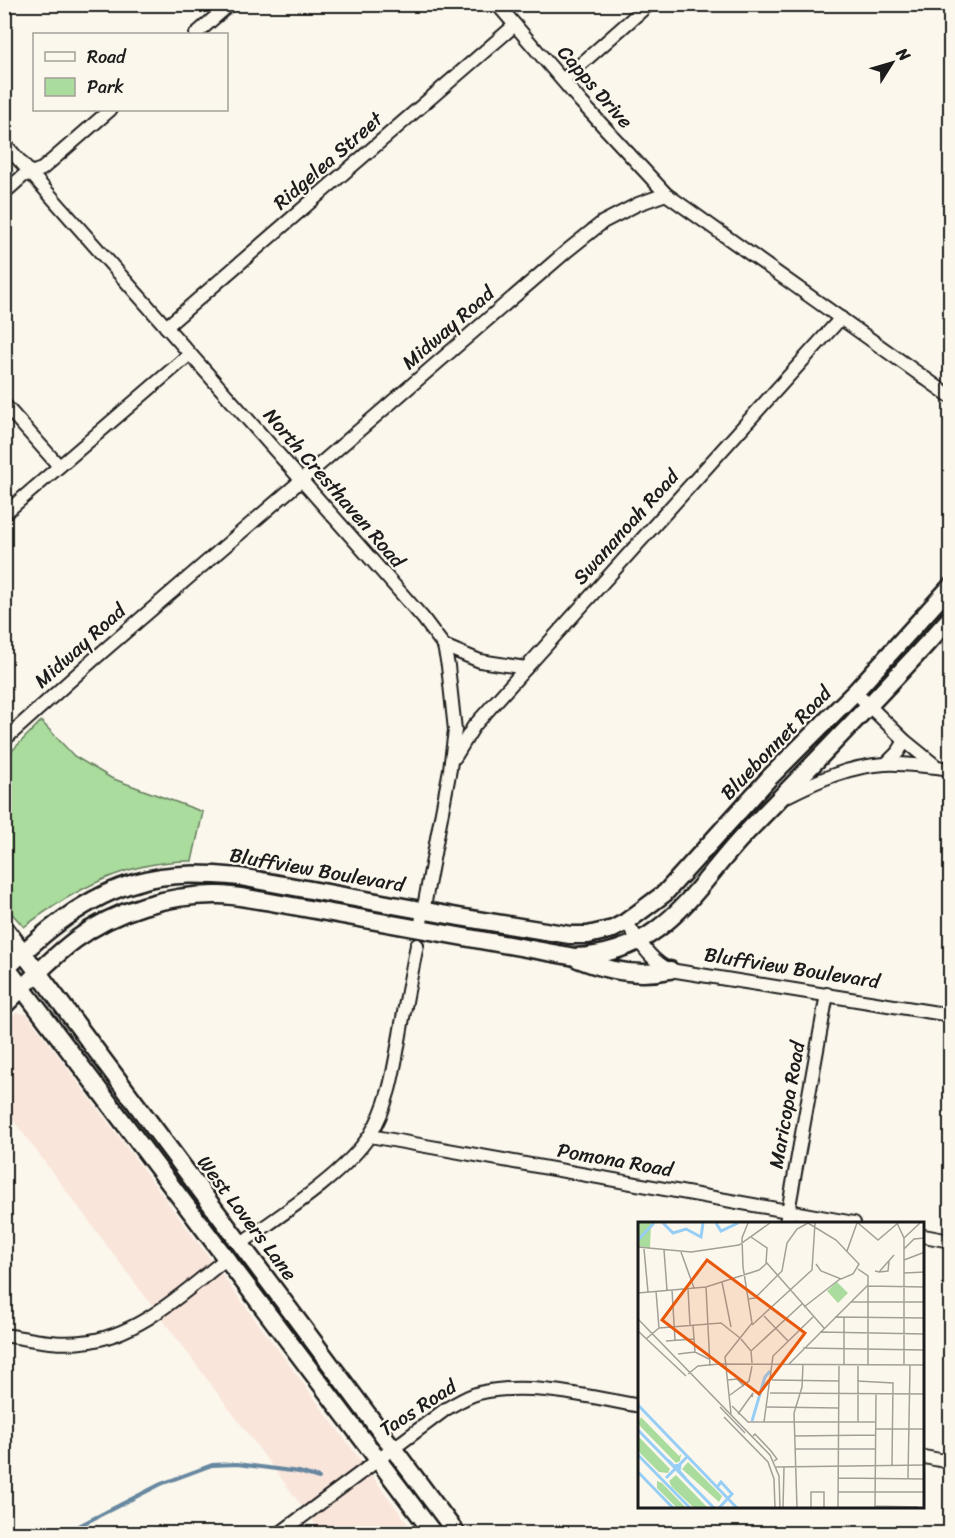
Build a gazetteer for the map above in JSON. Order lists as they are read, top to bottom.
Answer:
{
  "streets": {
    "main road": ["Bluebonnet Road", "Bluffview Boulevard", "West Lovers Lane"],
    "street": [
      "Capps Drive",
      "Ridgelea Street",
      "Midway Road",
      "North Cresthaven Road",
      "Swananoah Road",
      "Maricopa Road",
      "Pomona Road",
      "Taos Road"
    ]
  },
  "crossings": [
    ["Capps Drive", "Ridgelea Street"],
    ["Capps Drive", "Midway Road"],
    ["Ridgelea Street", "North Cresthaven Road"],
    ["Midway Road", "North Cresthaven Road"],
    ["North Cresthaven Road", "Swananoah Road"],
    ["North Cresthaven Road", "Bluffview Boulevard"],
    ["Bluebonnet Road", "Bluffview Boulevard"],
    ["Bluffview Boulevard", "Maricopa Road"],
    ["Bluffview Boulevard", "West Lovers Lane"],
    ["Maricopa Road", "Pomona Road"],
    ["West Lovers Lane", "Taos Road"]
  ],
  "legend": ["Road", "Park"],
  "north": "top right"
}
